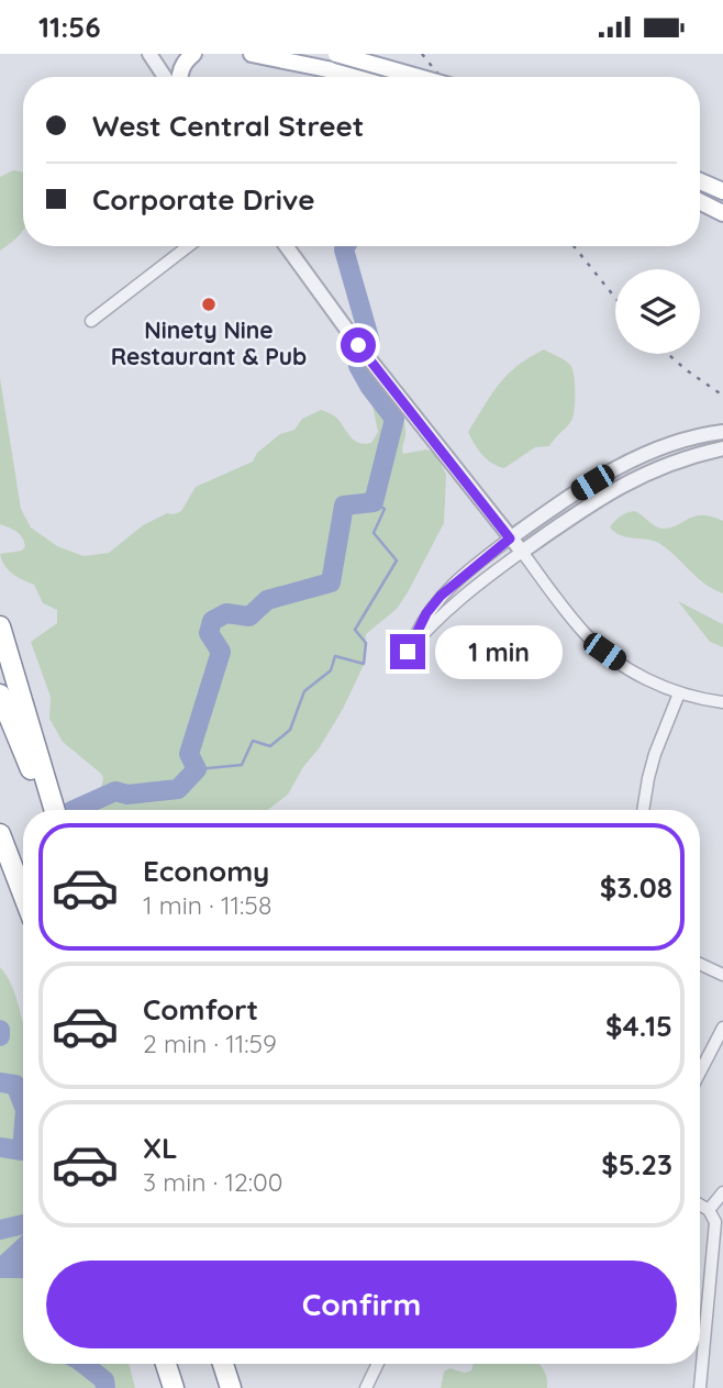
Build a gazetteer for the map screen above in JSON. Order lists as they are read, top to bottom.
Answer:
{
  "places": ["Ninety Nine Restaurant & Pub"],
  "page": {
    "status": "11:56",
    "banner": ["West Central Street", "Corporate Drive"],
    "bubble": "1 min",
    "list": [
      {
        "name": "Economy",
        "note": "1 min · 11:58",
        "value": "$3.08"
      },
      {
        "name": "Comfort",
        "note": "2 min · 11:59",
        "value": "$4.15"
      },
      {
        "name": "XL",
        "note": "3 min · 12:00",
        "value": "$5.23"
      }
    ],
    "buttons": "Confirm"
  }
}
